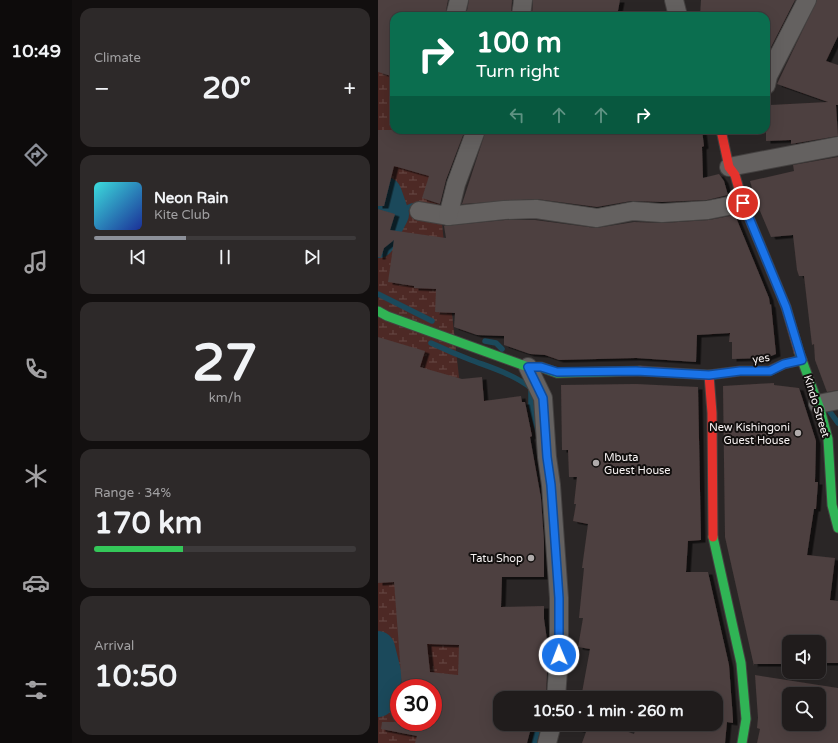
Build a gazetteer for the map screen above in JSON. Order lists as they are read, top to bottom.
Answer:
{
  "streets": {
    "street": ["yes", "Kindo Street"]
  },
  "crossings": [
    ["yes", "Kindo Street"]
  ],
  "places": ["New Kishingoni Guest House", "Mbuta Guest House", "Tatu Shop"],
  "page": {
    "tabs": "10:49",
    "tile": [
      "Climate",
      ["27", "km/h"],
      ["Range · 34%", "170 km"],
      ["Arrival", "10:50"]
    ],
    "turn": ["100 m", "Turn right"],
    "heat": ["−", "20°", "+"],
    "song": ["Neon Rain", "Kite Club"],
    "limit": "30",
    "trip": "10:50 · 1 min · 260 m"
  }
}
